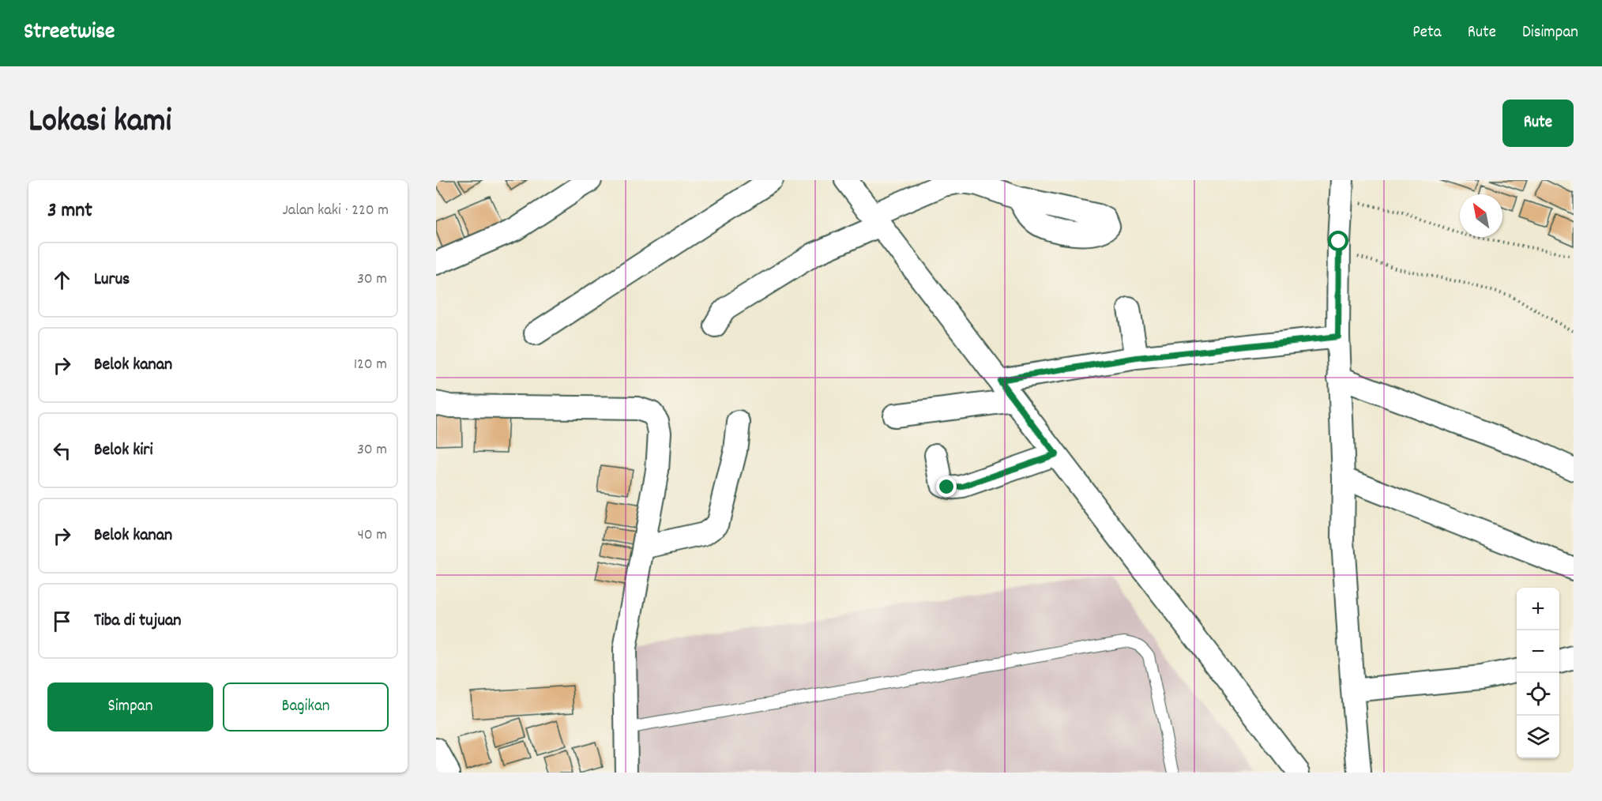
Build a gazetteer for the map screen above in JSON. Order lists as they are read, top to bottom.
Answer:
{
  "north": "top left",
  "page": {
    "header": "Streetwise",
    "nav": ["Peta", "Rute", "Disimpan"],
    "title": "Lokasi kami",
    "buttons": [
      "Rute",
      ["Simpan", "Bagikan"]
    ],
    "heading": ["3 mnt", "Jalan kaki · 220 m"],
    "list": [
      ["Lurus", "30 m"],
      ["Belok kanan", "120 m"],
      ["Belok kiri", "30 m"],
      ["Belok kanan", "40 m"],
      "Tiba di tujuan"
    ],
    "map_buttons": ["+", "−"]
  }
}
